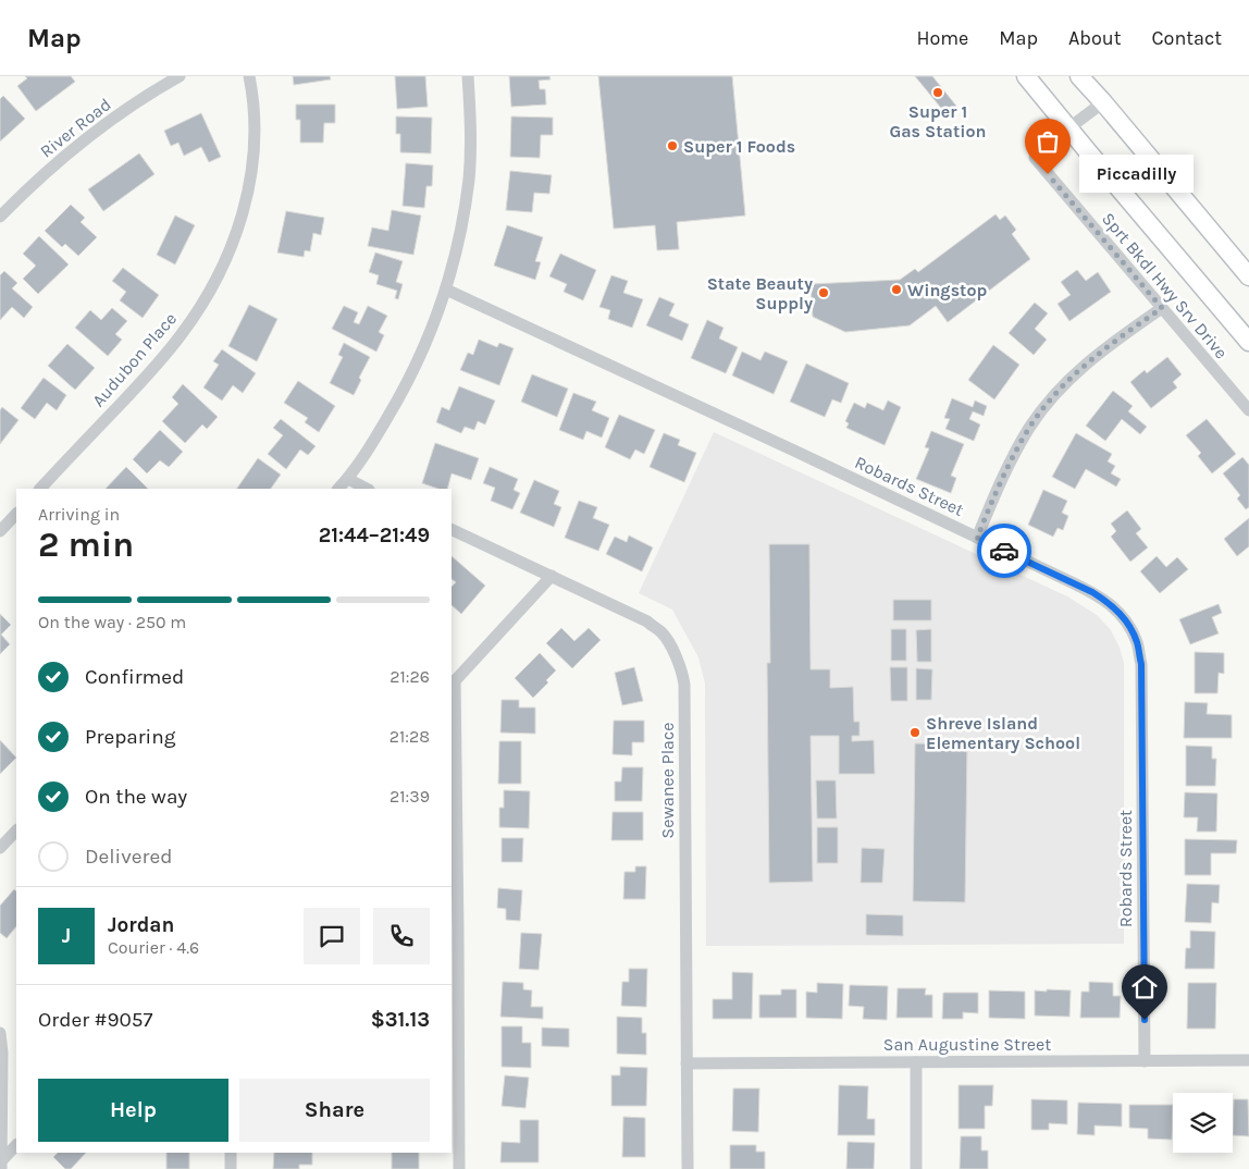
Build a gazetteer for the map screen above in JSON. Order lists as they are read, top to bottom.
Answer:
{
  "streets": {
    "street": [
      "River Road",
      "Sprt Bkdl Hwy Srv Drive",
      "Audubon Place",
      "Robards Street",
      "Sewanee Place",
      "San Augustine Street"
    ]
  },
  "crossings": [
    ["Robards Street", "San Augustine Street"],
    ["Sewanee Place", "San Augustine Street"]
  ],
  "places": [
    "Super 1 Gas Station",
    "Super 1 Foods",
    "Piccadilly",
    "Wingstop",
    "State Beauty Supply",
    "Shreve Island Elementary School"
  ],
  "page": {
    "header": "Map",
    "nav": [
      "Home",
      "Map",
      "About",
      "Contact"
    ],
    "bubble": "Piccadilly",
    "heading": ["2 min", "Arriving in", "21:44–21:49"],
    "panel": [
      "Jordan",
      "Courier · 4.6",
      "Order #9057",
      "$31.13"
    ],
    "bar": "On the way · 250 m",
    "list": [
      ["Confirmed", "21:26"],
      ["Preparing", "21:28"],
      ["On the way", "21:39"],
      "Delivered"
    ],
    "round": "J",
    "buttons": ["Help", "Share"]
  }
}
